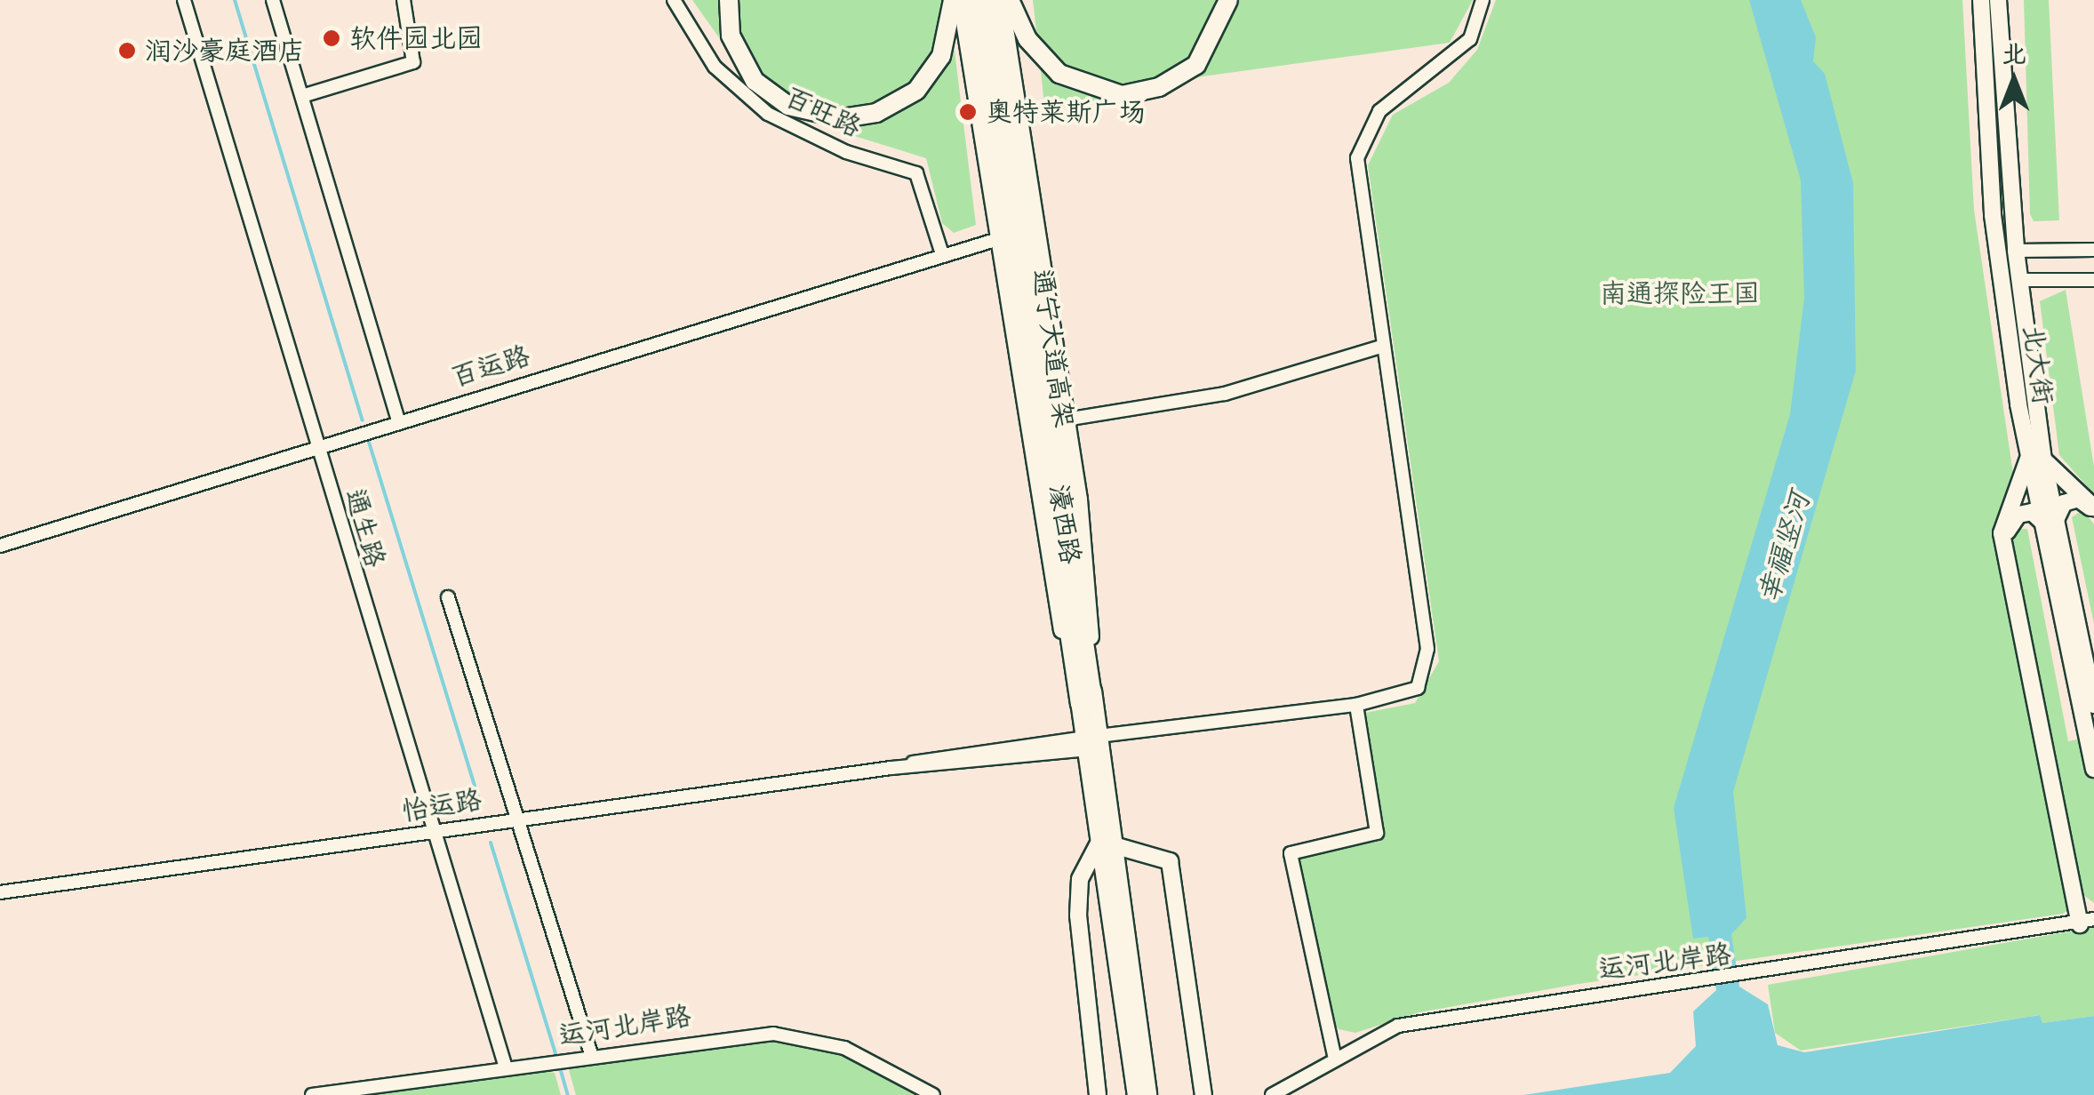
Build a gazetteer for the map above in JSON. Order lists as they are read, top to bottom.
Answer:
{
  "streets": {
    "highway": ["通宁大道高架"],
    "main road": ["北大街", "濠西路"],
    "street": [
      "百旺路",
      "百运路",
      "通生路",
      "怡运路",
      "运河北岸路"
    ]
  },
  "crossings": [
    ["百旺路", "百运路"],
    ["通宁大道高架", "濠西路"],
    ["百运路", "濠西路"],
    ["百运路", "通生路"],
    ["濠西路", "怡运路"],
    ["通生路", "怡运路"],
    ["通生路", "运河北岸路"]
  ],
  "water": ["幸福竖河"],
  "parks": ["南通探险王国"],
  "places": ["软件园北园", "润沙豪庭酒店", "奥特莱斯广场"],
  "north": "top"
}
